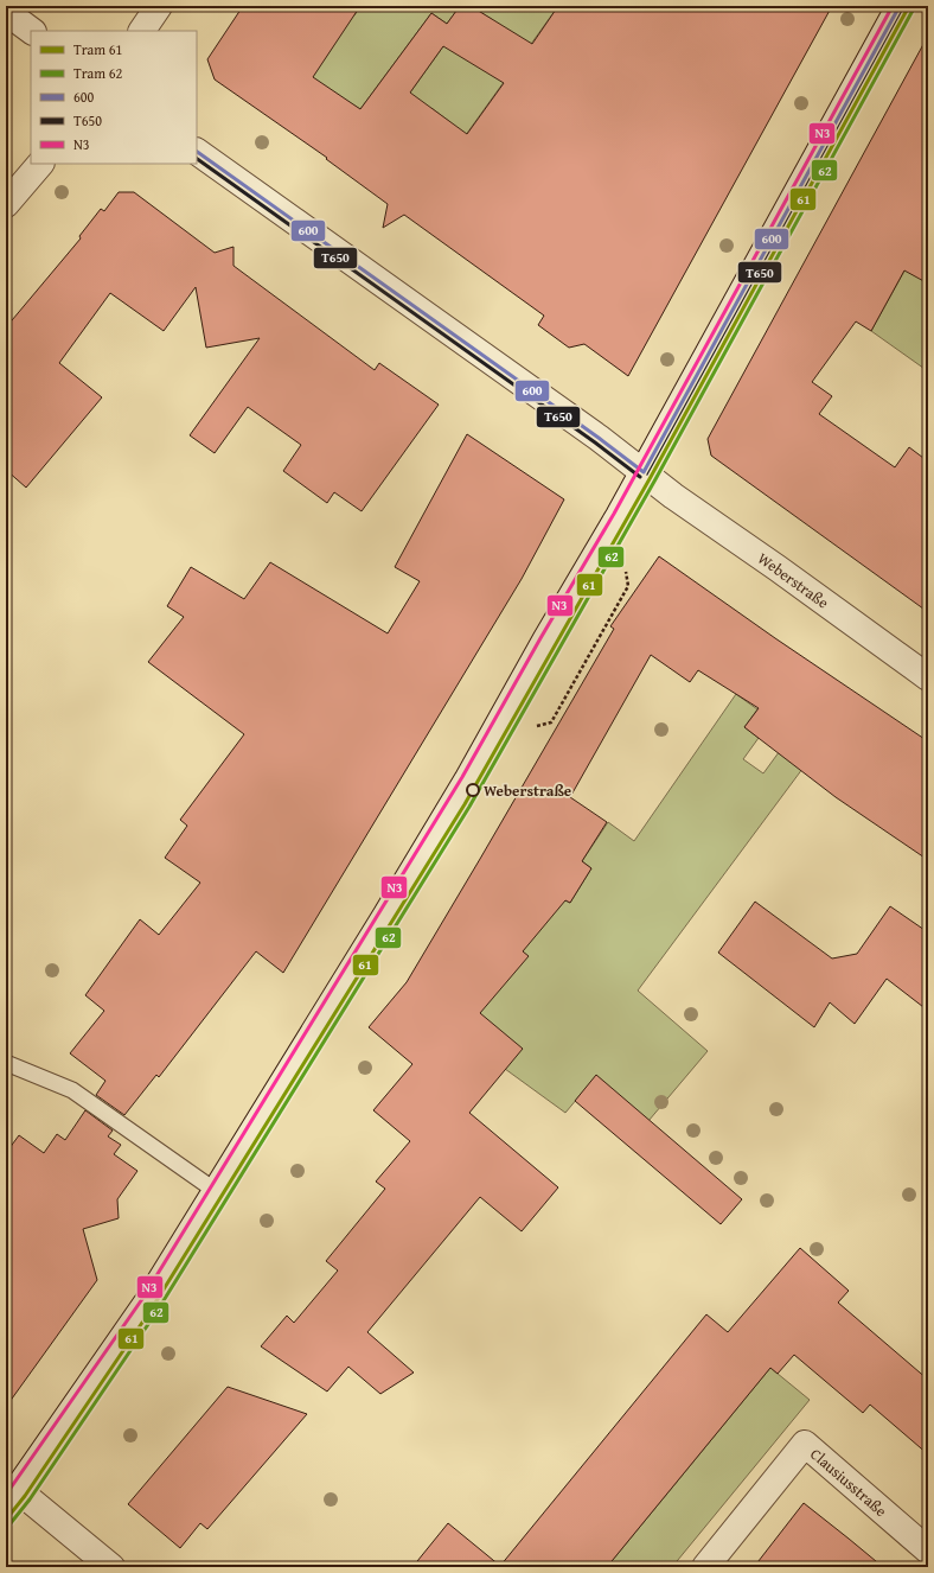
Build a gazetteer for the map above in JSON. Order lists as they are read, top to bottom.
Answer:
{
  "streets": {
    "street": ["Weberstraße", "Clausiusstraße"]
  },
  "places": ["Weberstraße"],
  "lines": [
    "tram line 61",
    "transit line 600",
    "transit line N3",
    "tram line 62",
    "transit line T650"
  ],
  "legend": [
    "Tram 61",
    "Tram 62",
    "600",
    "T650",
    "N3"
  ]
}
